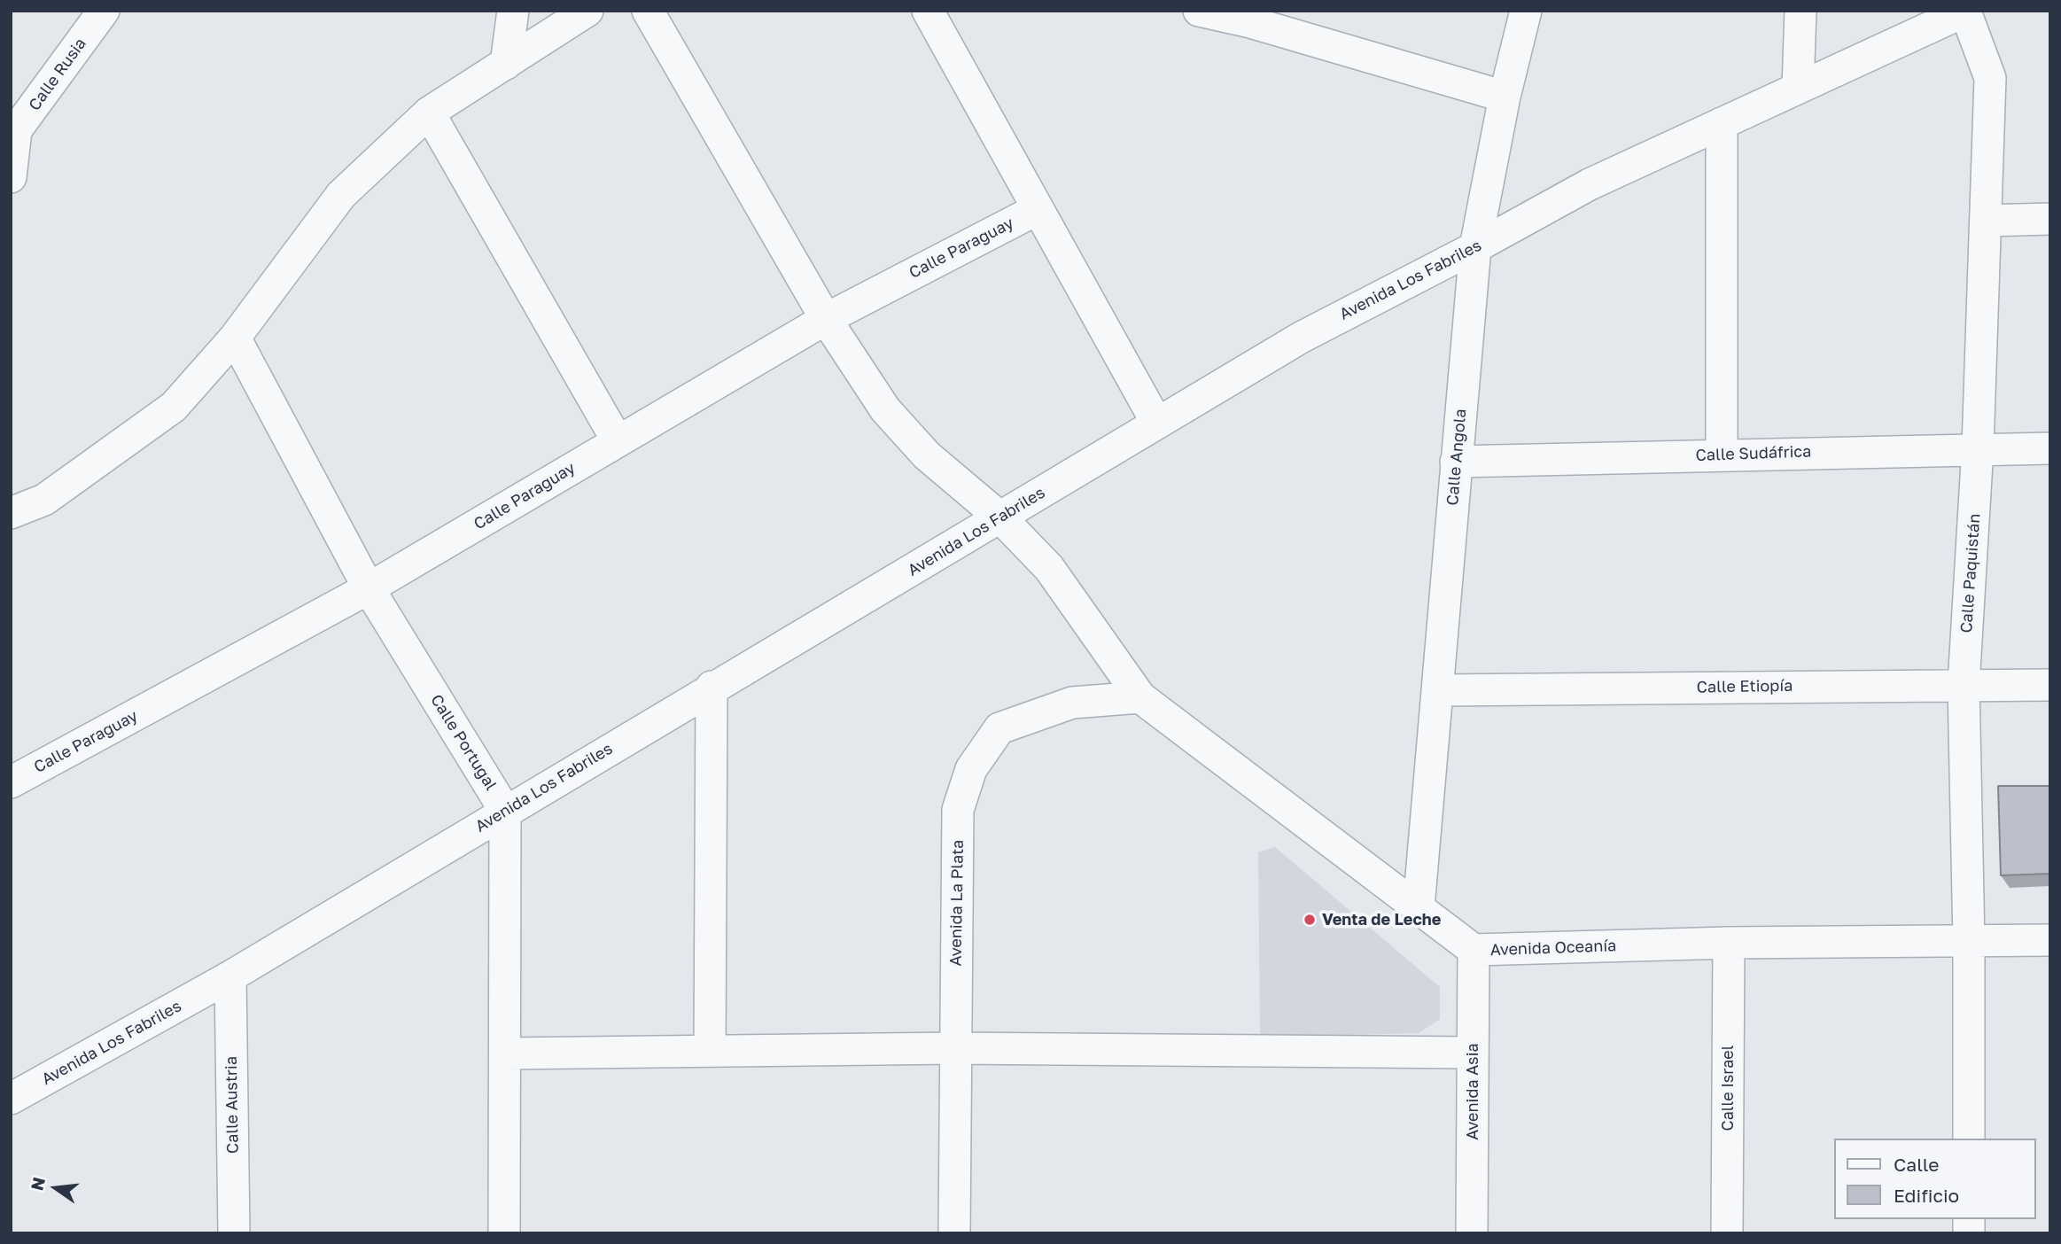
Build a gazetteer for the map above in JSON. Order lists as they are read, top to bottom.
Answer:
{
  "streets": {
    "street": [
      "Calle Rusia",
      "Calle Paraguay",
      "Avenida Los Fabriles",
      "Calle Sudáfrica",
      "Calle Angola",
      "Calle Paquistán",
      "Calle Etiopía",
      "Calle Portugal",
      "Avenida La Plata",
      "Avenida Oceanía",
      "Calle Israel",
      "Avenida Asia",
      "Calle Austria"
    ]
  },
  "crossings": [
    ["Calle Paraguay", "Calle Portugal"],
    ["Calle Paraguay", "Avenida Oceanía"],
    ["Avenida Los Fabriles", "Calle Angola"],
    ["Avenida Los Fabriles", "Calle Paquistán"],
    ["Avenida Los Fabriles", "Calle Portugal"],
    ["Avenida Los Fabriles", "Avenida Oceanía"],
    ["Avenida Los Fabriles", "Calle Austria"],
    ["Calle Sudáfrica", "Calle Angola"],
    ["Calle Sudáfrica", "Calle Paquistán"],
    ["Calle Angola", "Calle Etiopía"],
    ["Calle Angola", "Avenida Oceanía"],
    ["Calle Paquistán", "Calle Etiopía"],
    ["Calle Paquistán", "Avenida Oceanía"],
    ["Avenida La Plata", "Avenida Oceanía"],
    ["Avenida Oceanía", "Calle Israel"],
    ["Avenida Oceanía", "Avenida Asia"]
  ],
  "places": ["Venta de Leche"],
  "legend": ["Calle", "Edificio"],
  "north": "left"
}
